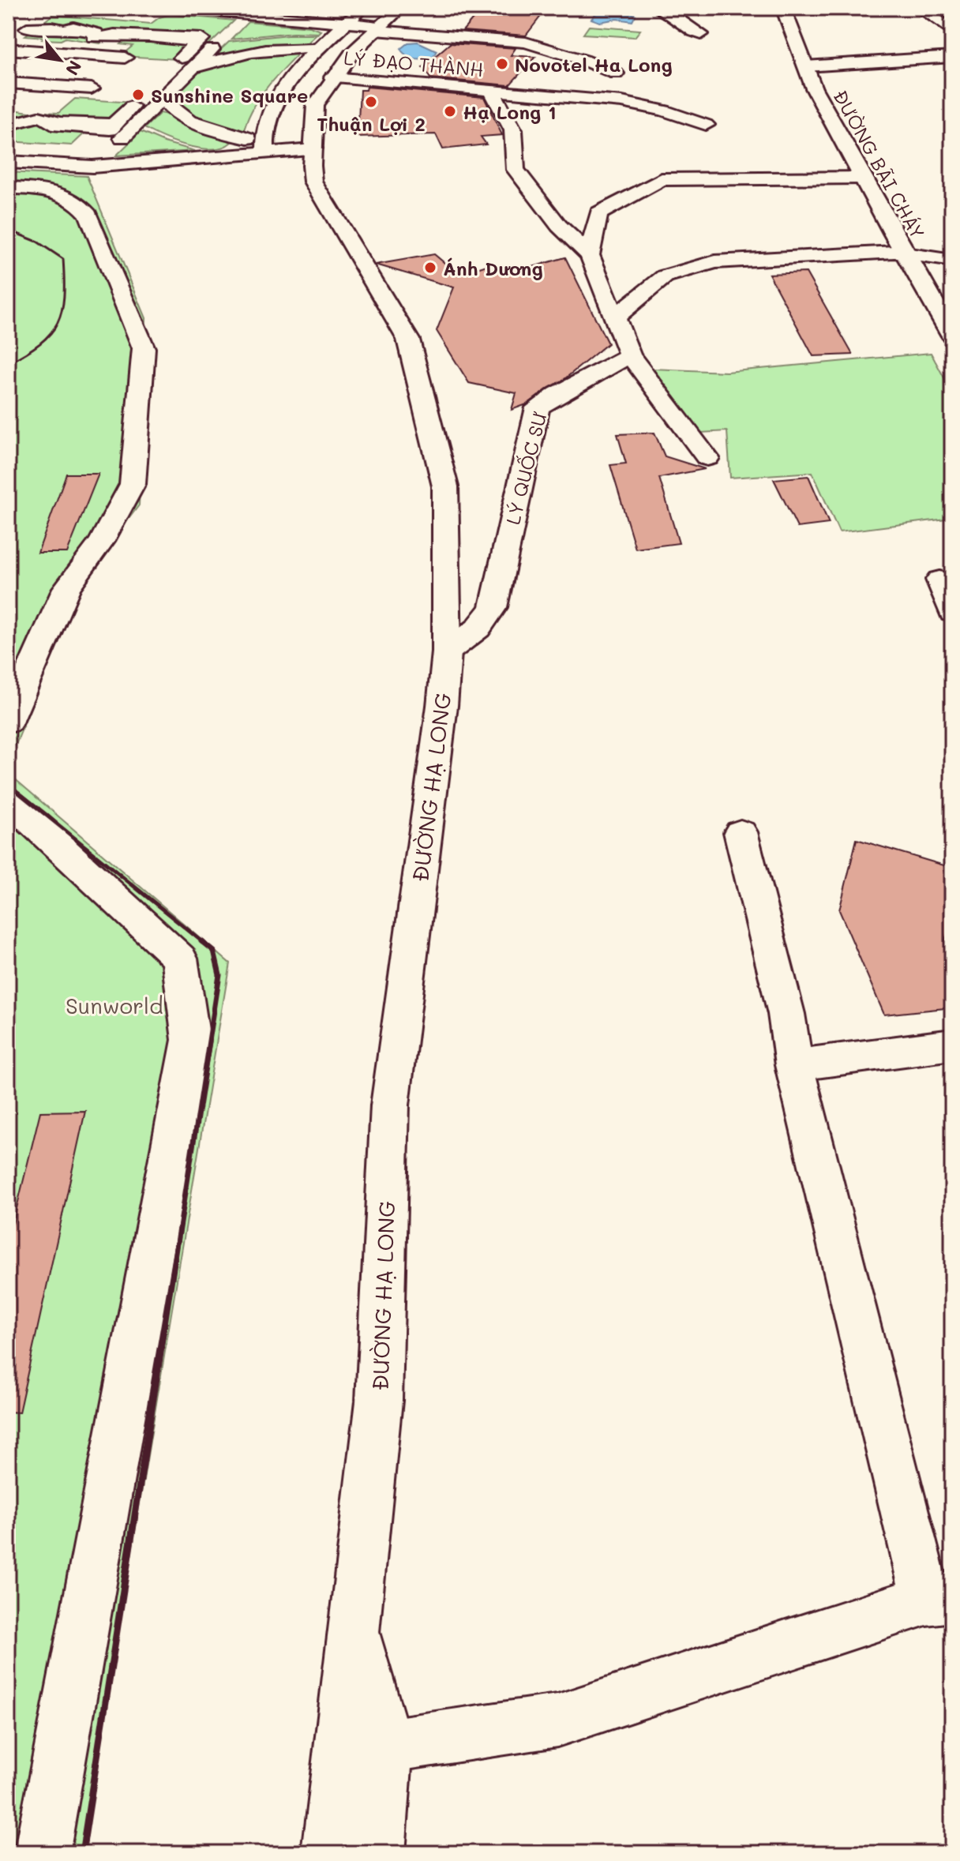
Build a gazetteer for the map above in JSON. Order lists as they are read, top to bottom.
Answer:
{
  "streets": {
    "street": [
      "LÝ ĐẠO THÀNH",
      "ĐƯỜNG BÃI CHÁY",
      "LÝ QUỐC SƯ",
      "ĐƯỜNG HẠ LONG"
    ]
  },
  "crossings": [
    ["LÝ ĐẠO THÀNH", "ĐƯỜNG HẠ LONG"],
    ["LÝ QUỐC SƯ", "ĐƯỜNG HẠ LONG"]
  ],
  "parks": ["Sunworld"],
  "places": [
    "Novotel Ha Long",
    "Sunshine Square",
    "Thuận Lợi 2",
    "Hạ Long 1",
    "Ánh Dương"
  ],
  "north": "bottom right"
}
